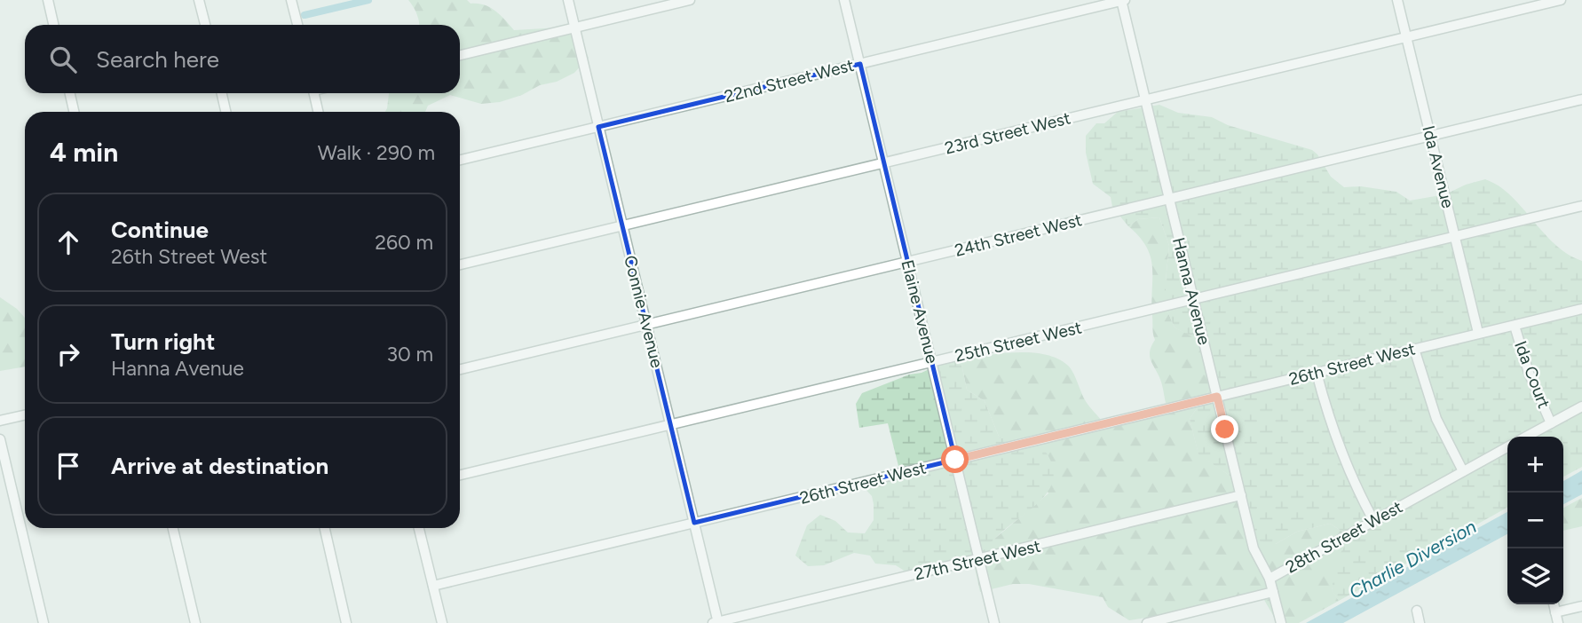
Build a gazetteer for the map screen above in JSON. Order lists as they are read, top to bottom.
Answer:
{
  "streets": {
    "street": [
      "22nd Street West",
      "23rd Street West",
      "Ida Avenue",
      "24th Street West",
      "Hanna Avenue",
      "Connie Avenue",
      "Elaine Avenue",
      "25th Street West",
      "26th Street West",
      "Ida Court",
      "28th Street West",
      "27th Street West"
    ]
  },
  "crossings": [
    ["22nd Street West", "Hanna Avenue"],
    ["22nd Street West", "Connie Avenue"],
    ["22nd Street West", "Elaine Avenue"],
    ["23rd Street West", "Ida Avenue"],
    ["23rd Street West", "Hanna Avenue"],
    ["23rd Street West", "Connie Avenue"],
    ["23rd Street West", "Elaine Avenue"],
    ["Ida Avenue", "24th Street West"],
    ["Ida Avenue", "25th Street West"],
    ["Ida Avenue", "26th Street West"],
    ["24th Street West", "Hanna Avenue"],
    ["24th Street West", "Connie Avenue"],
    ["24th Street West", "Elaine Avenue"],
    ["Hanna Avenue", "25th Street West"],
    ["Hanna Avenue", "26th Street West"],
    ["Hanna Avenue", "28th Street West"],
    ["Hanna Avenue", "27th Street West"],
    ["Connie Avenue", "25th Street West"],
    ["Connie Avenue", "26th Street West"],
    ["Connie Avenue", "27th Street West"],
    ["Elaine Avenue", "25th Street West"],
    ["Elaine Avenue", "26th Street West"],
    ["Elaine Avenue", "27th Street West"],
    ["26th Street West", "Ida Court"]
  ],
  "water": ["Charlie Diversion"],
  "page": {
    "search": "Search here",
    "heading": ["4 min", "Walk · 290 m"],
    "list": [
      ["Continue", "26th Street West", "260 m"],
      ["Turn right", "Hanna Avenue", "30 m"],
      "Arrive at destination"
    ],
    "map_buttons": ["+", "−"]
  }
}
